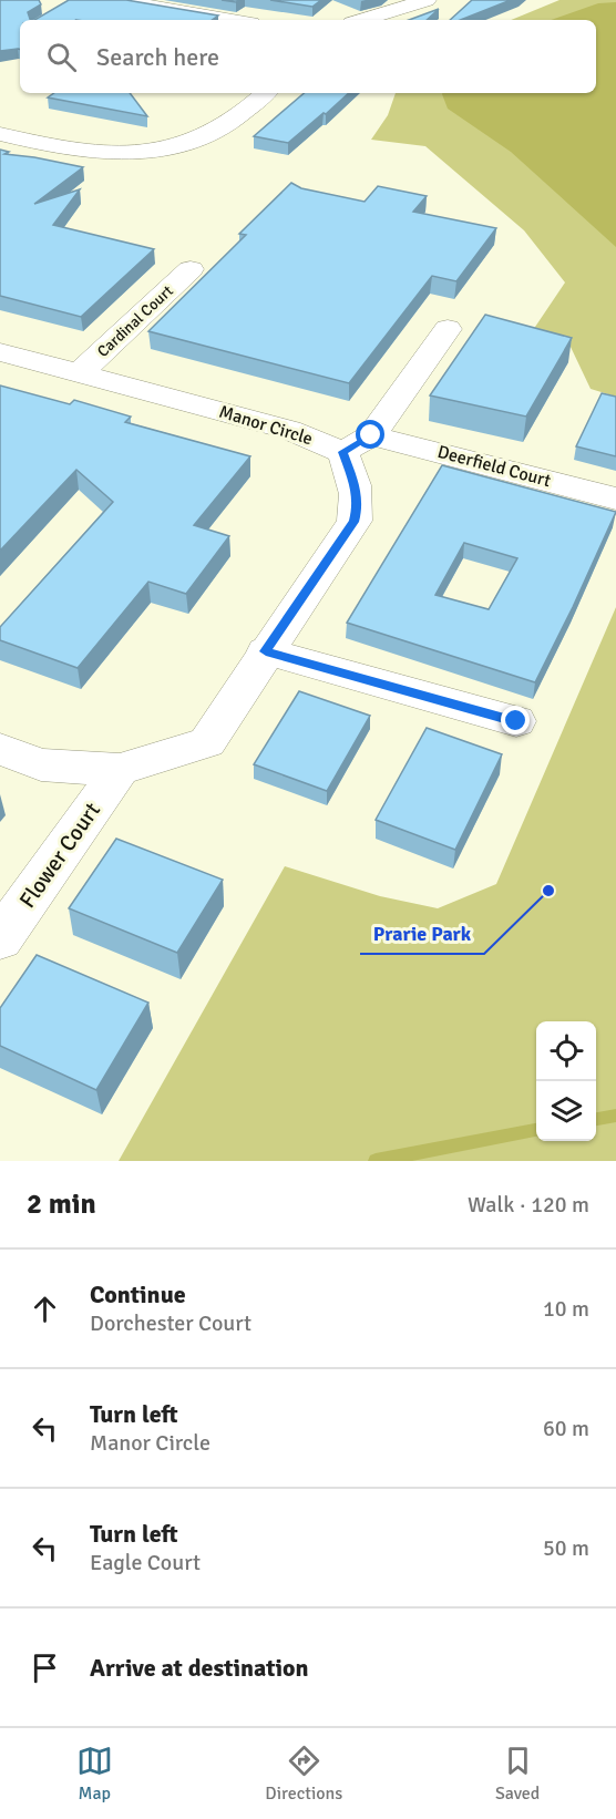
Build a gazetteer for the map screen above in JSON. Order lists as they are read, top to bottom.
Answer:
{
  "streets": {
    "street": [
      "Cardinal Court",
      "Manor Circle",
      "Deerfield Court",
      "Flower Court"
    ]
  },
  "crossings": [
    ["Cardinal Court", "Manor Circle"],
    ["Manor Circle", "Deerfield Court"]
  ],
  "places": ["Prarie Park"],
  "page": {
    "search": "Search here",
    "heading": ["2 min", "Walk · 120 m"],
    "list": [
      ["Continue", "Dorchester Court", "10 m"],
      ["Turn left", "Manor Circle", "60 m"],
      ["Turn left", "Eagle Court", "50 m"],
      "Arrive at destination"
    ],
    "nav": ["Map", "Directions", "Saved"]
  }
}
